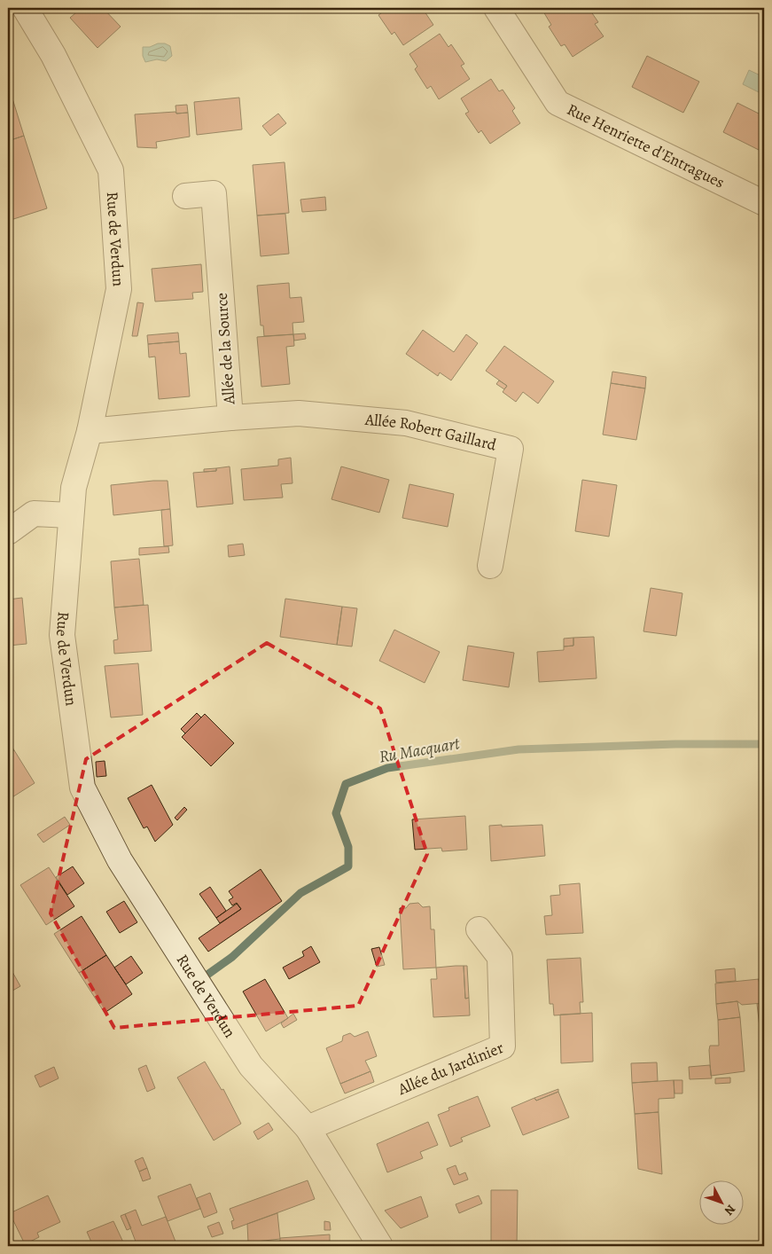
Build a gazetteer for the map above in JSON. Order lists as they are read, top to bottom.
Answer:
{
  "streets": {
    "street": [
      "Rue Henriette d'Entragues",
      "Rue de Verdun",
      "Allée de la Source",
      "Allée Robert Gaillard",
      "Allée du Jardinier"
    ]
  },
  "crossings": [
    ["Rue de Verdun", "Allée de la Source"],
    ["Rue de Verdun", "Allée du Jardinier"],
    ["Allée de la Source", "Allée Robert Gaillard"]
  ],
  "water": ["Ru Macquart"],
  "north": "bottom right"
}
